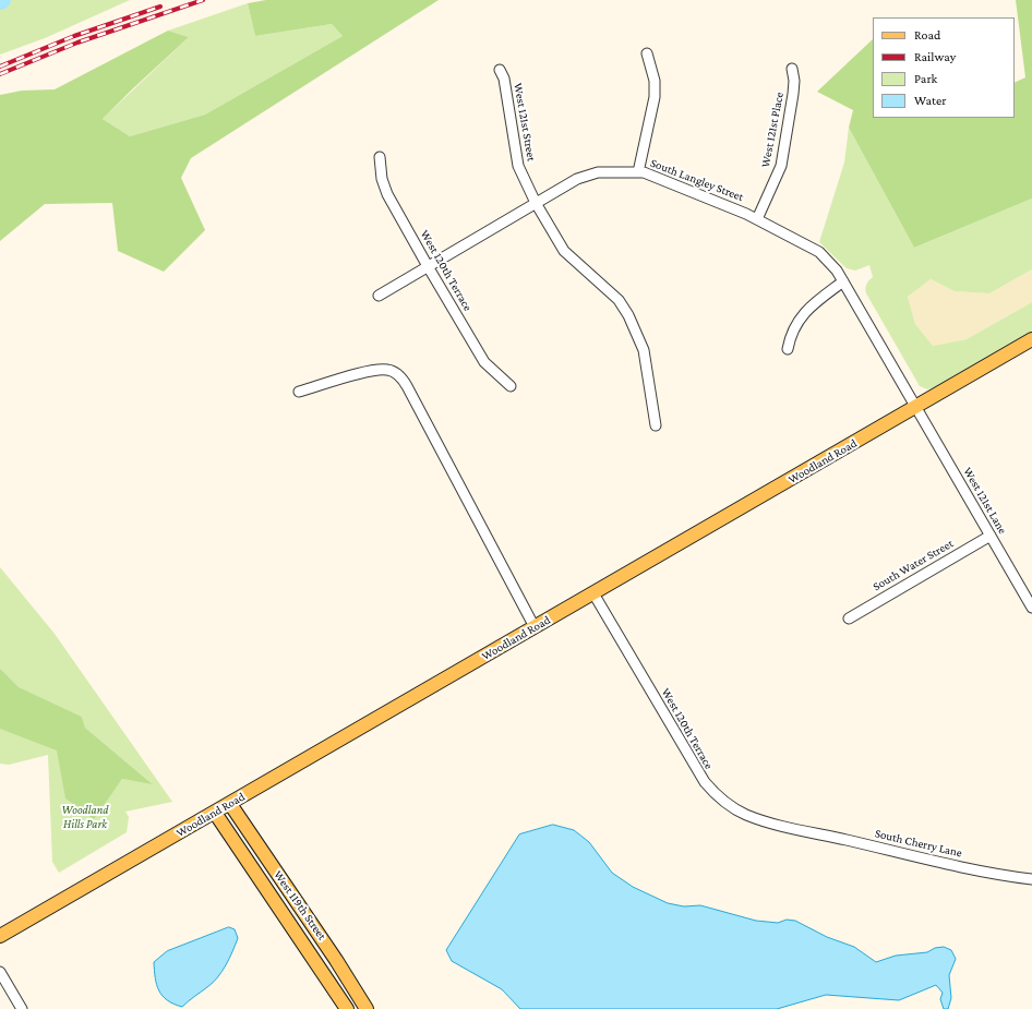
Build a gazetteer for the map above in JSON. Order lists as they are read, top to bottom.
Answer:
{
  "streets": {
    "main road": ["Woodland Road", "West 119th Street"],
    "street": [
      "West 121st Street",
      "West 121st Place",
      "South Langley Street",
      "West 120th Terrace",
      "West 121st Lane",
      "South Water Street",
      "South Cherry Lane"
    ]
  },
  "crossings": [
    ["West 121st Street", "South Langley Street"],
    ["West 121st Place", "South Langley Street"],
    ["South Langley Street", "West 120th Terrace"],
    ["South Langley Street", "Woodland Road"],
    ["South Langley Street", "West 121st Lane"],
    ["West 120th Terrace", "Woodland Road"],
    ["West 120th Terrace", "South Cherry Lane"],
    ["Woodland Road", "West 121st Lane"],
    ["Woodland Road", "West 119th Street"],
    ["West 121st Lane", "South Water Street"]
  ],
  "parks": ["Woodland Hills Park"],
  "legend": [
    "Road",
    "Railway",
    "Park",
    "Water"
  ]
}
